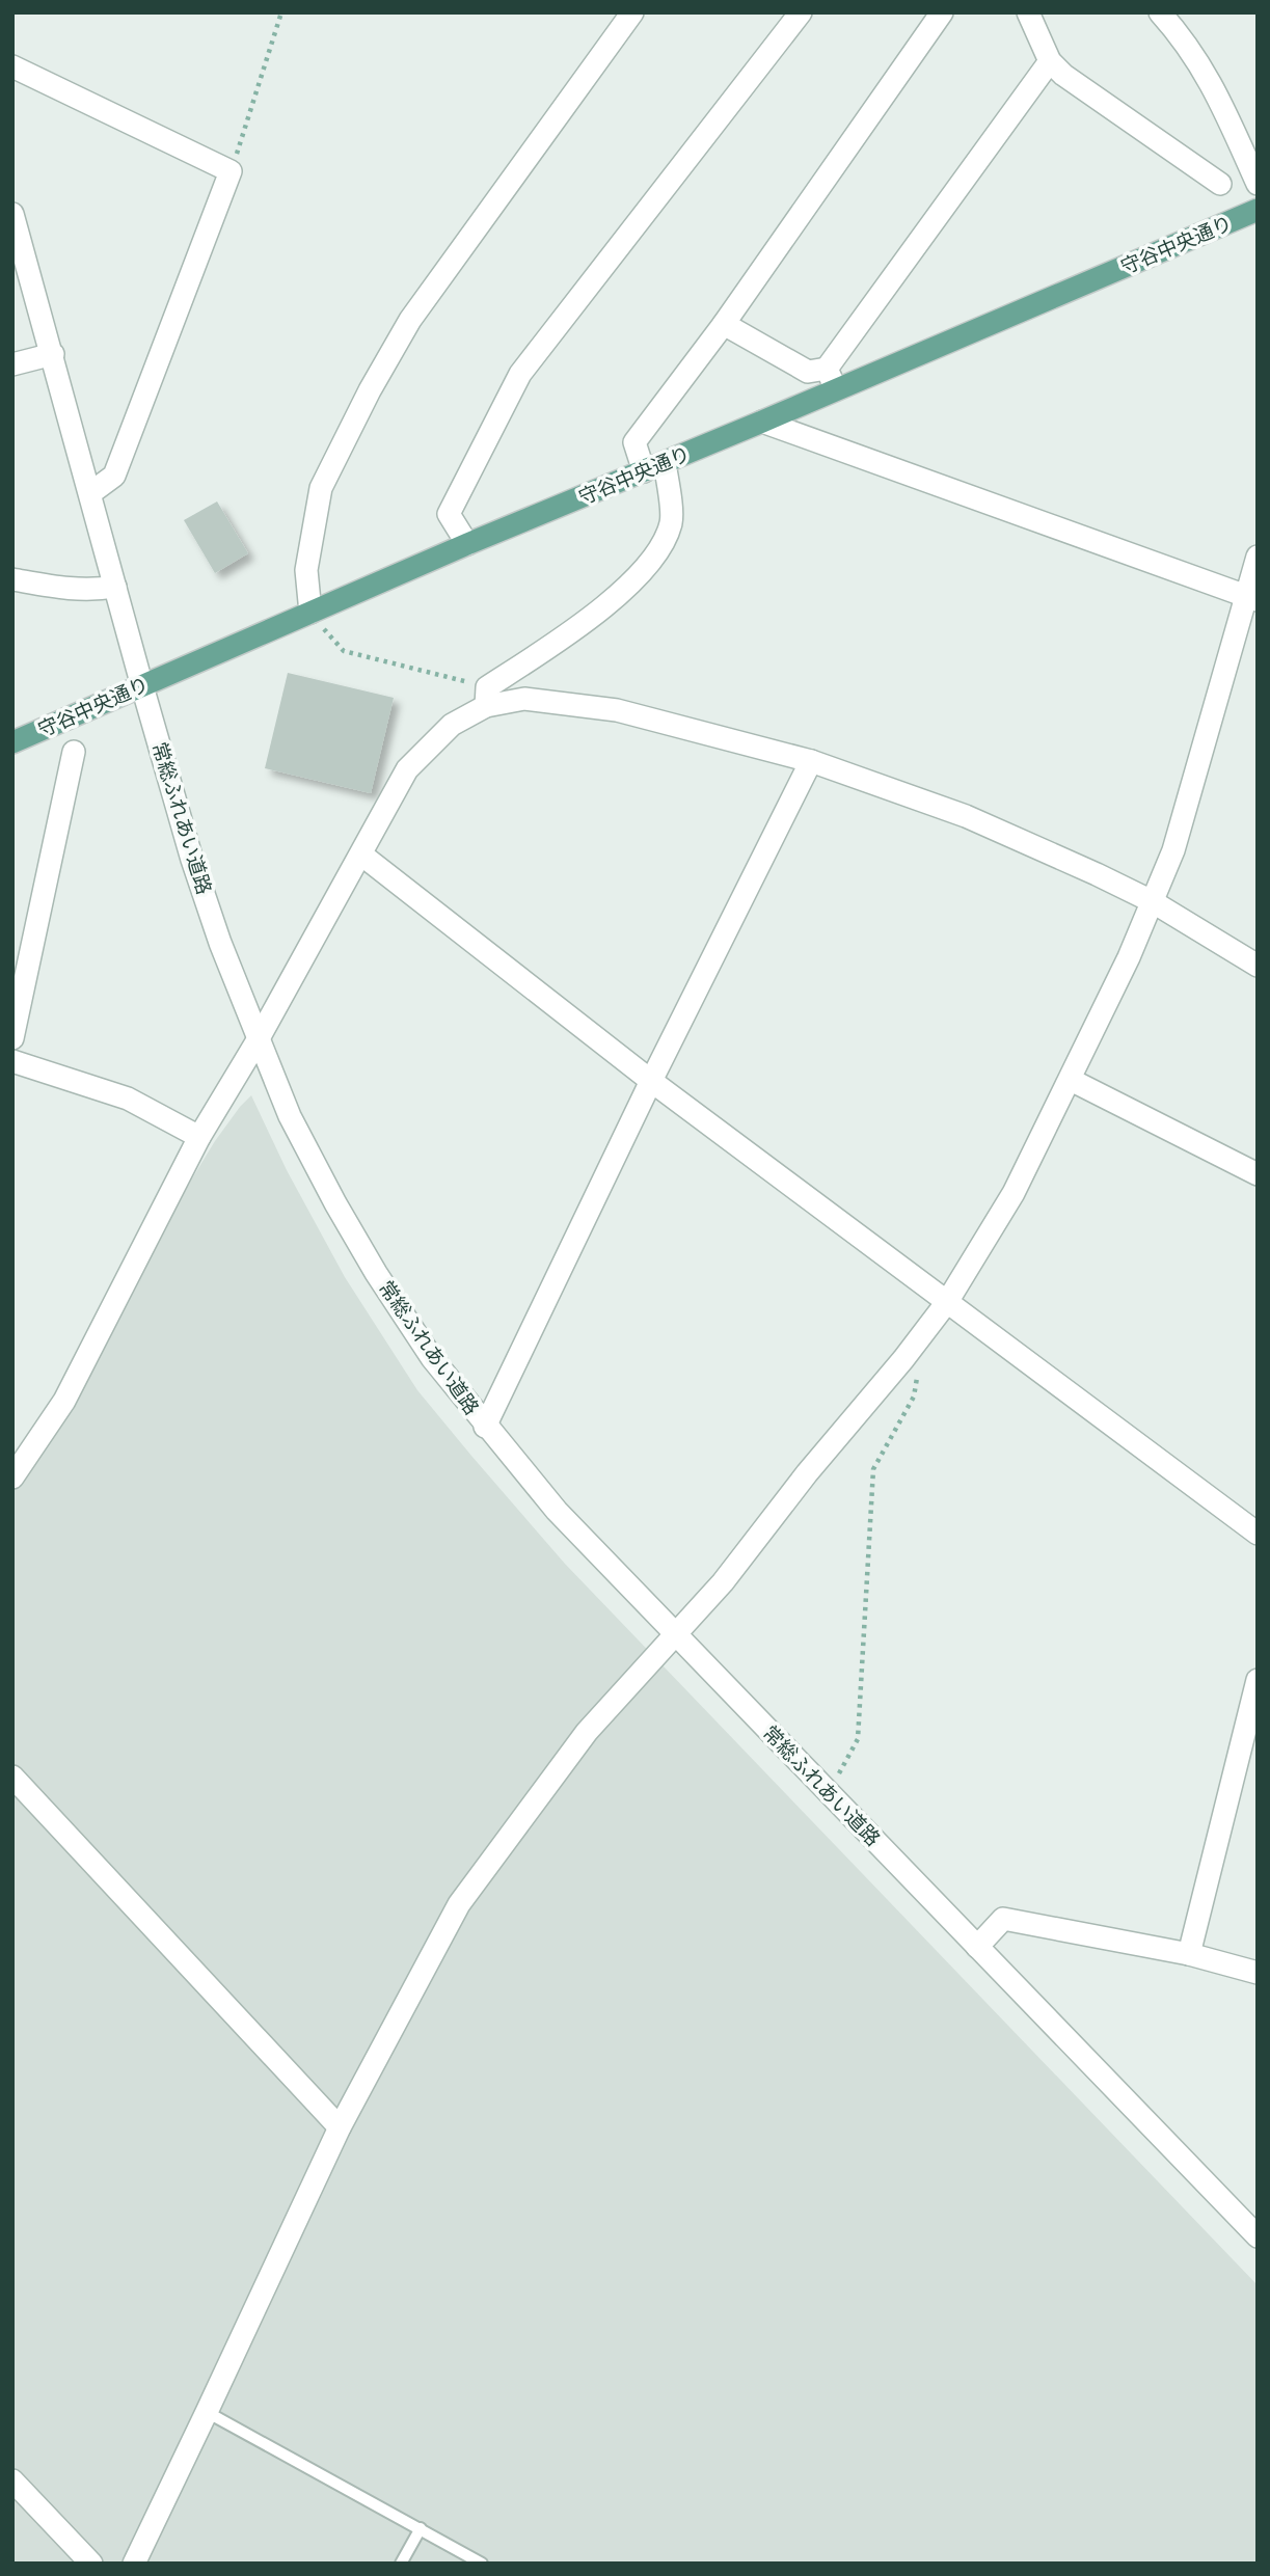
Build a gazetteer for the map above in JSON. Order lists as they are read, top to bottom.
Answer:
{
  "streets": {
    "main road": ["守谷中央通り"],
    "street": ["常総ふれあい道路"]
  },
  "crossings": [
    ["守谷中央通り", "常総ふれあい道路"]
  ]
}
